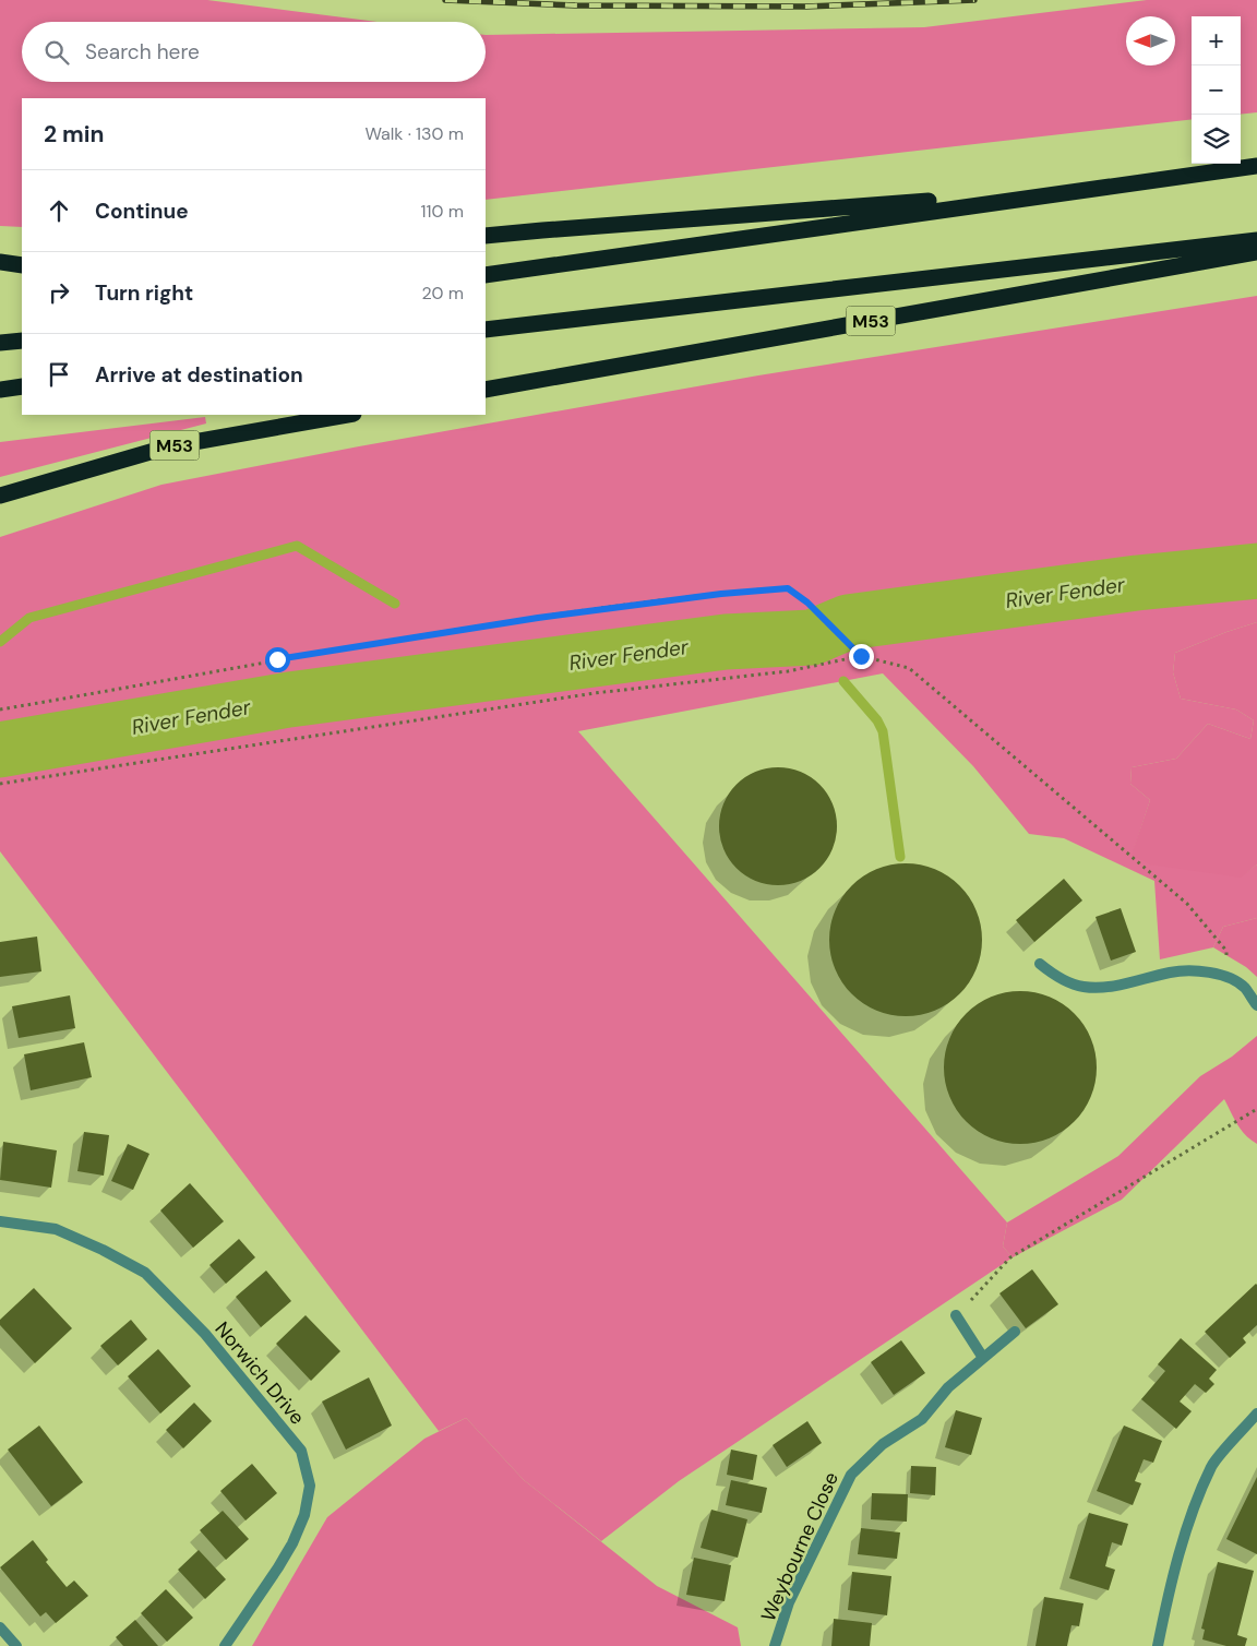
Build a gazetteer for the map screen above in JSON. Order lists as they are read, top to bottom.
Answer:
{
  "streets": {
    "highway": ["M53"],
    "street": ["Norwich Drive", "Weybourne Close"]
  },
  "water": ["River Fender"],
  "north": "left",
  "page": {
    "map_buttons": ["+", "−"],
    "search": "Search here",
    "heading": ["2 min", "Walk · 130 m"],
    "list": [
      ["Continue", "110 m"],
      ["Turn right", "20 m"],
      "Arrive at destination"
    ]
  }
}
